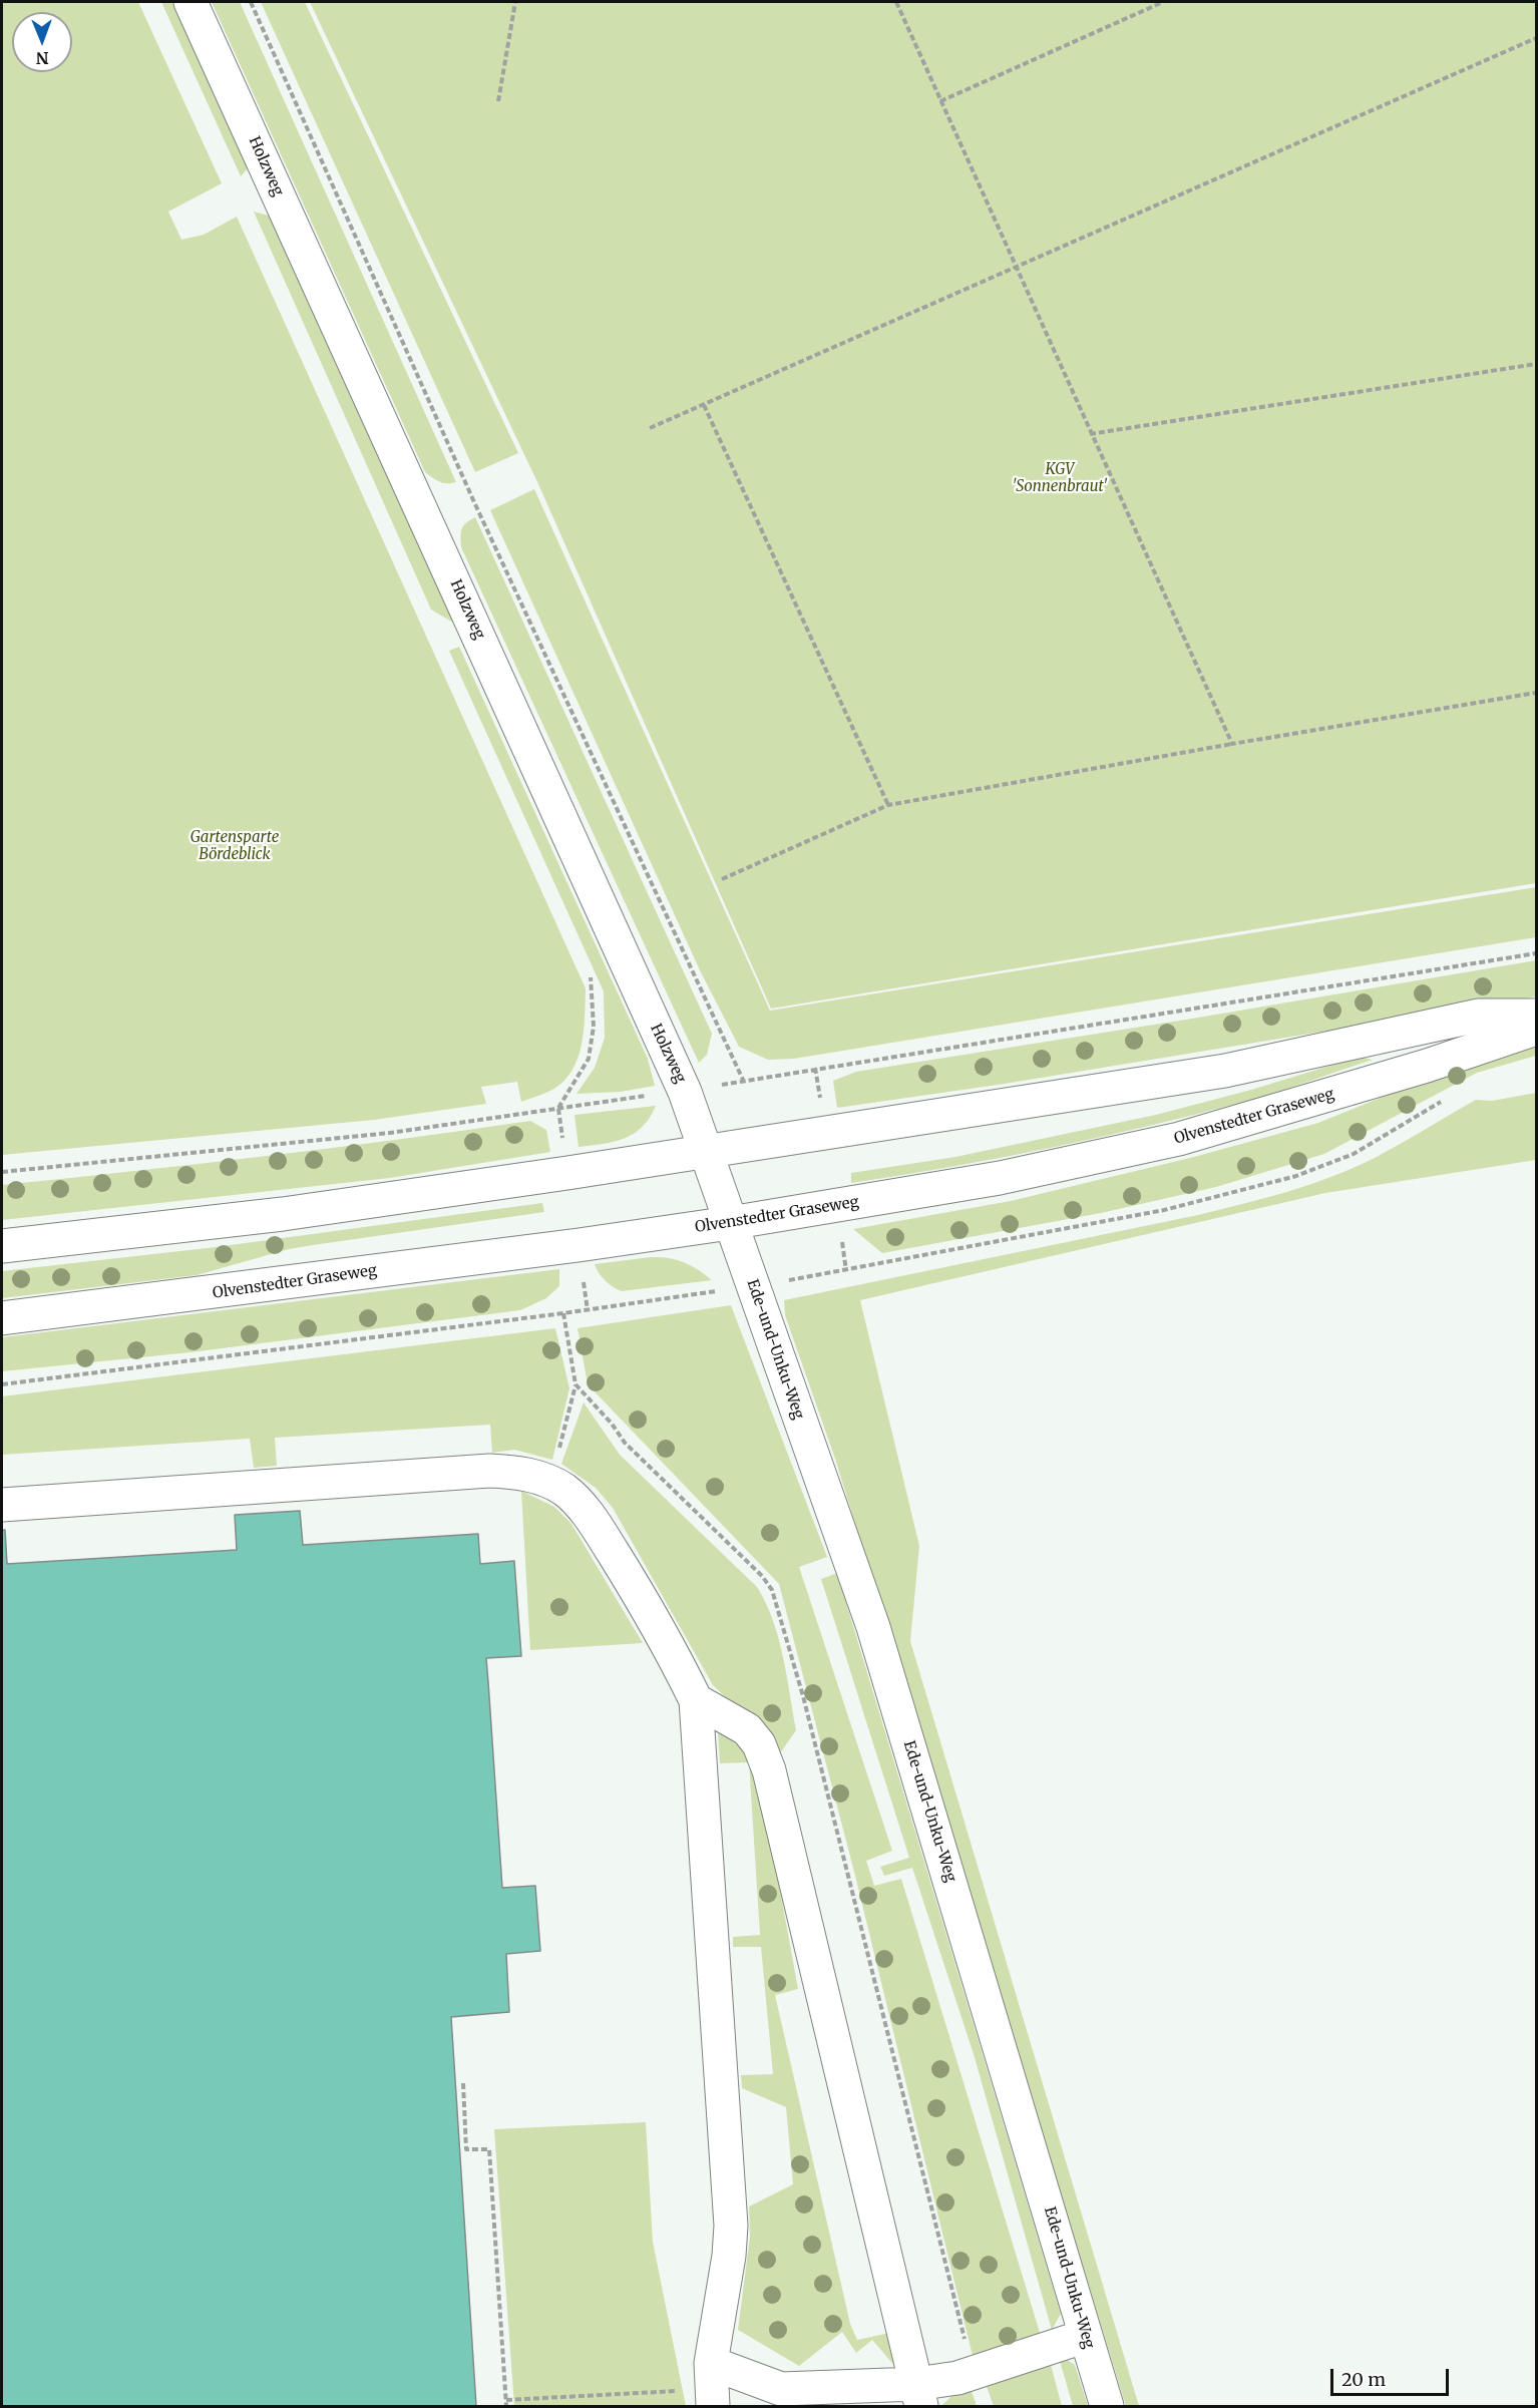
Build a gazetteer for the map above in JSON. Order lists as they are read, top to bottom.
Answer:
{
  "streets": {
    "main road": ["Holzweg", "Olvenstedter Graseweg", "Ede-und-Unku-Weg"]
  },
  "crossings": [
    ["Holzweg", "Olvenstedter Graseweg"],
    ["Holzweg", "Ede-und-Unku-Weg"],
    ["Olvenstedter Graseweg", "Ede-und-Unku-Weg"]
  ],
  "parks": ["KGV 'Sonnenbraut'", "Gartensparte Bördeblick"],
  "scale_bar": "20 m",
  "north": "bottom"
}
